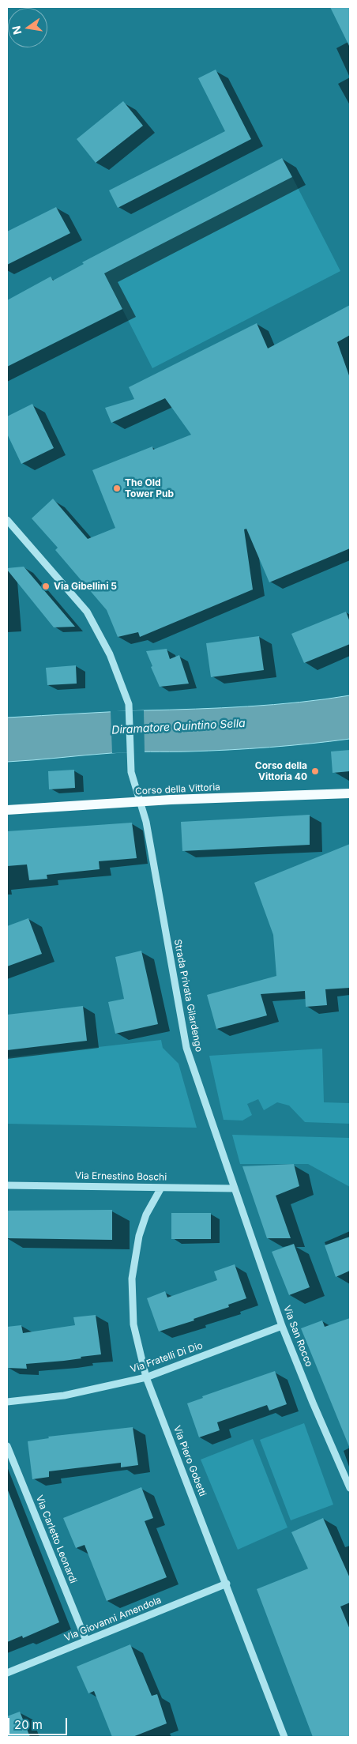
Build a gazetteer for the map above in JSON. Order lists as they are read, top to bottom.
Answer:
{
  "streets": {
    "main road": ["Corso della Vittoria"],
    "street": [
      "Strada Privata Gilardengo",
      "Via Ernestino Boschi",
      "Via San Rocco",
      "Via Fratelli Di Dio",
      "Via Piero Gobetti",
      "Via Carletto Leonardi",
      "Via Giovanni Amendola"
    ]
  },
  "crossings": [
    ["Corso della Vittoria", "Strada Privata Gilardengo"],
    ["Strada Privata Gilardengo", "Via Ernestino Boschi"],
    ["Strada Privata Gilardengo", "Via San Rocco"],
    ["Via Ernestino Boschi", "Via San Rocco"],
    ["Via Ernestino Boschi", "Via Piero Gobetti"],
    ["Via San Rocco", "Via Fratelli Di Dio"],
    ["Via Fratelli Di Dio", "Via Piero Gobetti"],
    ["Via Piero Gobetti", "Via Giovanni Amendola"],
    ["Via Carletto Leonardi", "Via Giovanni Amendola"]
  ],
  "water": ["Diramatore Quintino Sella"],
  "places": ["The Old Tower Pub", "Via Gibellini 5", "Corso della Vittoria 40"],
  "scale_bar": "20 m",
  "north": "left"
}
